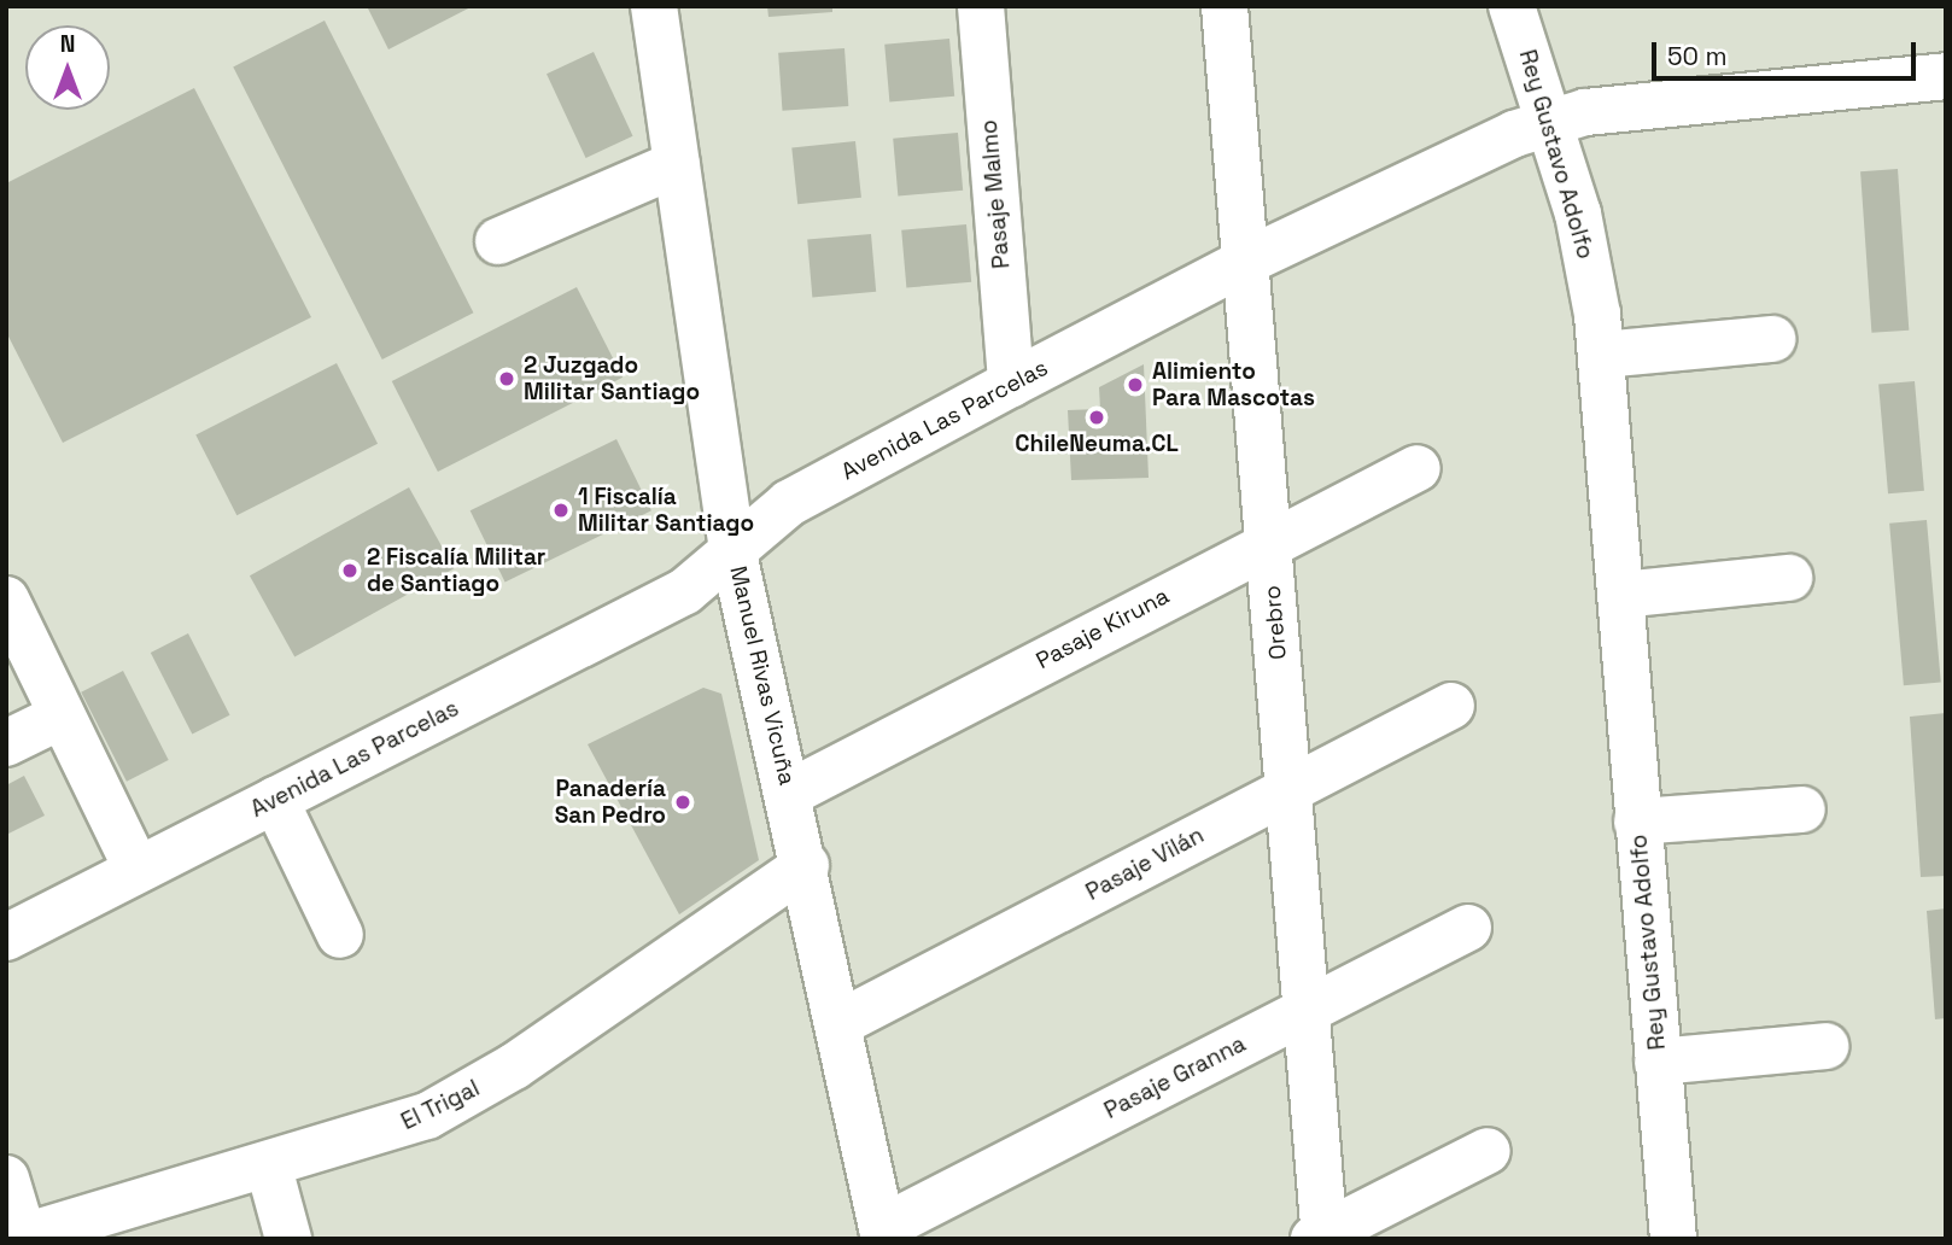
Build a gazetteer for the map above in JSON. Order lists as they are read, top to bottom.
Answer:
{
  "streets": {
    "street": [
      "Rey Gustavo Adolfo",
      "Pasaje Malmo",
      "Avenida Las Parcelas",
      "Orebro",
      "Pasaje Kiruna",
      "Manuel Rivas Vicuña",
      "Pasaje Vilán",
      "Pasaje Granna",
      "El Trigal"
    ]
  },
  "crossings": [
    ["Rey Gustavo Adolfo", "Avenida Las Parcelas"],
    ["Pasaje Malmo", "Avenida Las Parcelas"],
    ["Avenida Las Parcelas", "Orebro"],
    ["Avenida Las Parcelas", "Manuel Rivas Vicuña"],
    ["Orebro", "Pasaje Kiruna"],
    ["Orebro", "Pasaje Vilán"],
    ["Orebro", "Pasaje Granna"],
    ["Pasaje Kiruna", "Manuel Rivas Vicuña"],
    ["Manuel Rivas Vicuña", "Pasaje Vilán"],
    ["Manuel Rivas Vicuña", "Pasaje Granna"],
    ["Manuel Rivas Vicuña", "El Trigal"]
  ],
  "places": [
    "2 Juzgado Militar Santiago",
    "Alimiento Para Mascotas",
    "ChileNeuma.CL",
    "1 Fiscalía Militar Santiago",
    "2 Fiscalía Militar de Santiago",
    "Panadería San Pedro"
  ],
  "scale_bar": "50 m",
  "north": "top"
}
